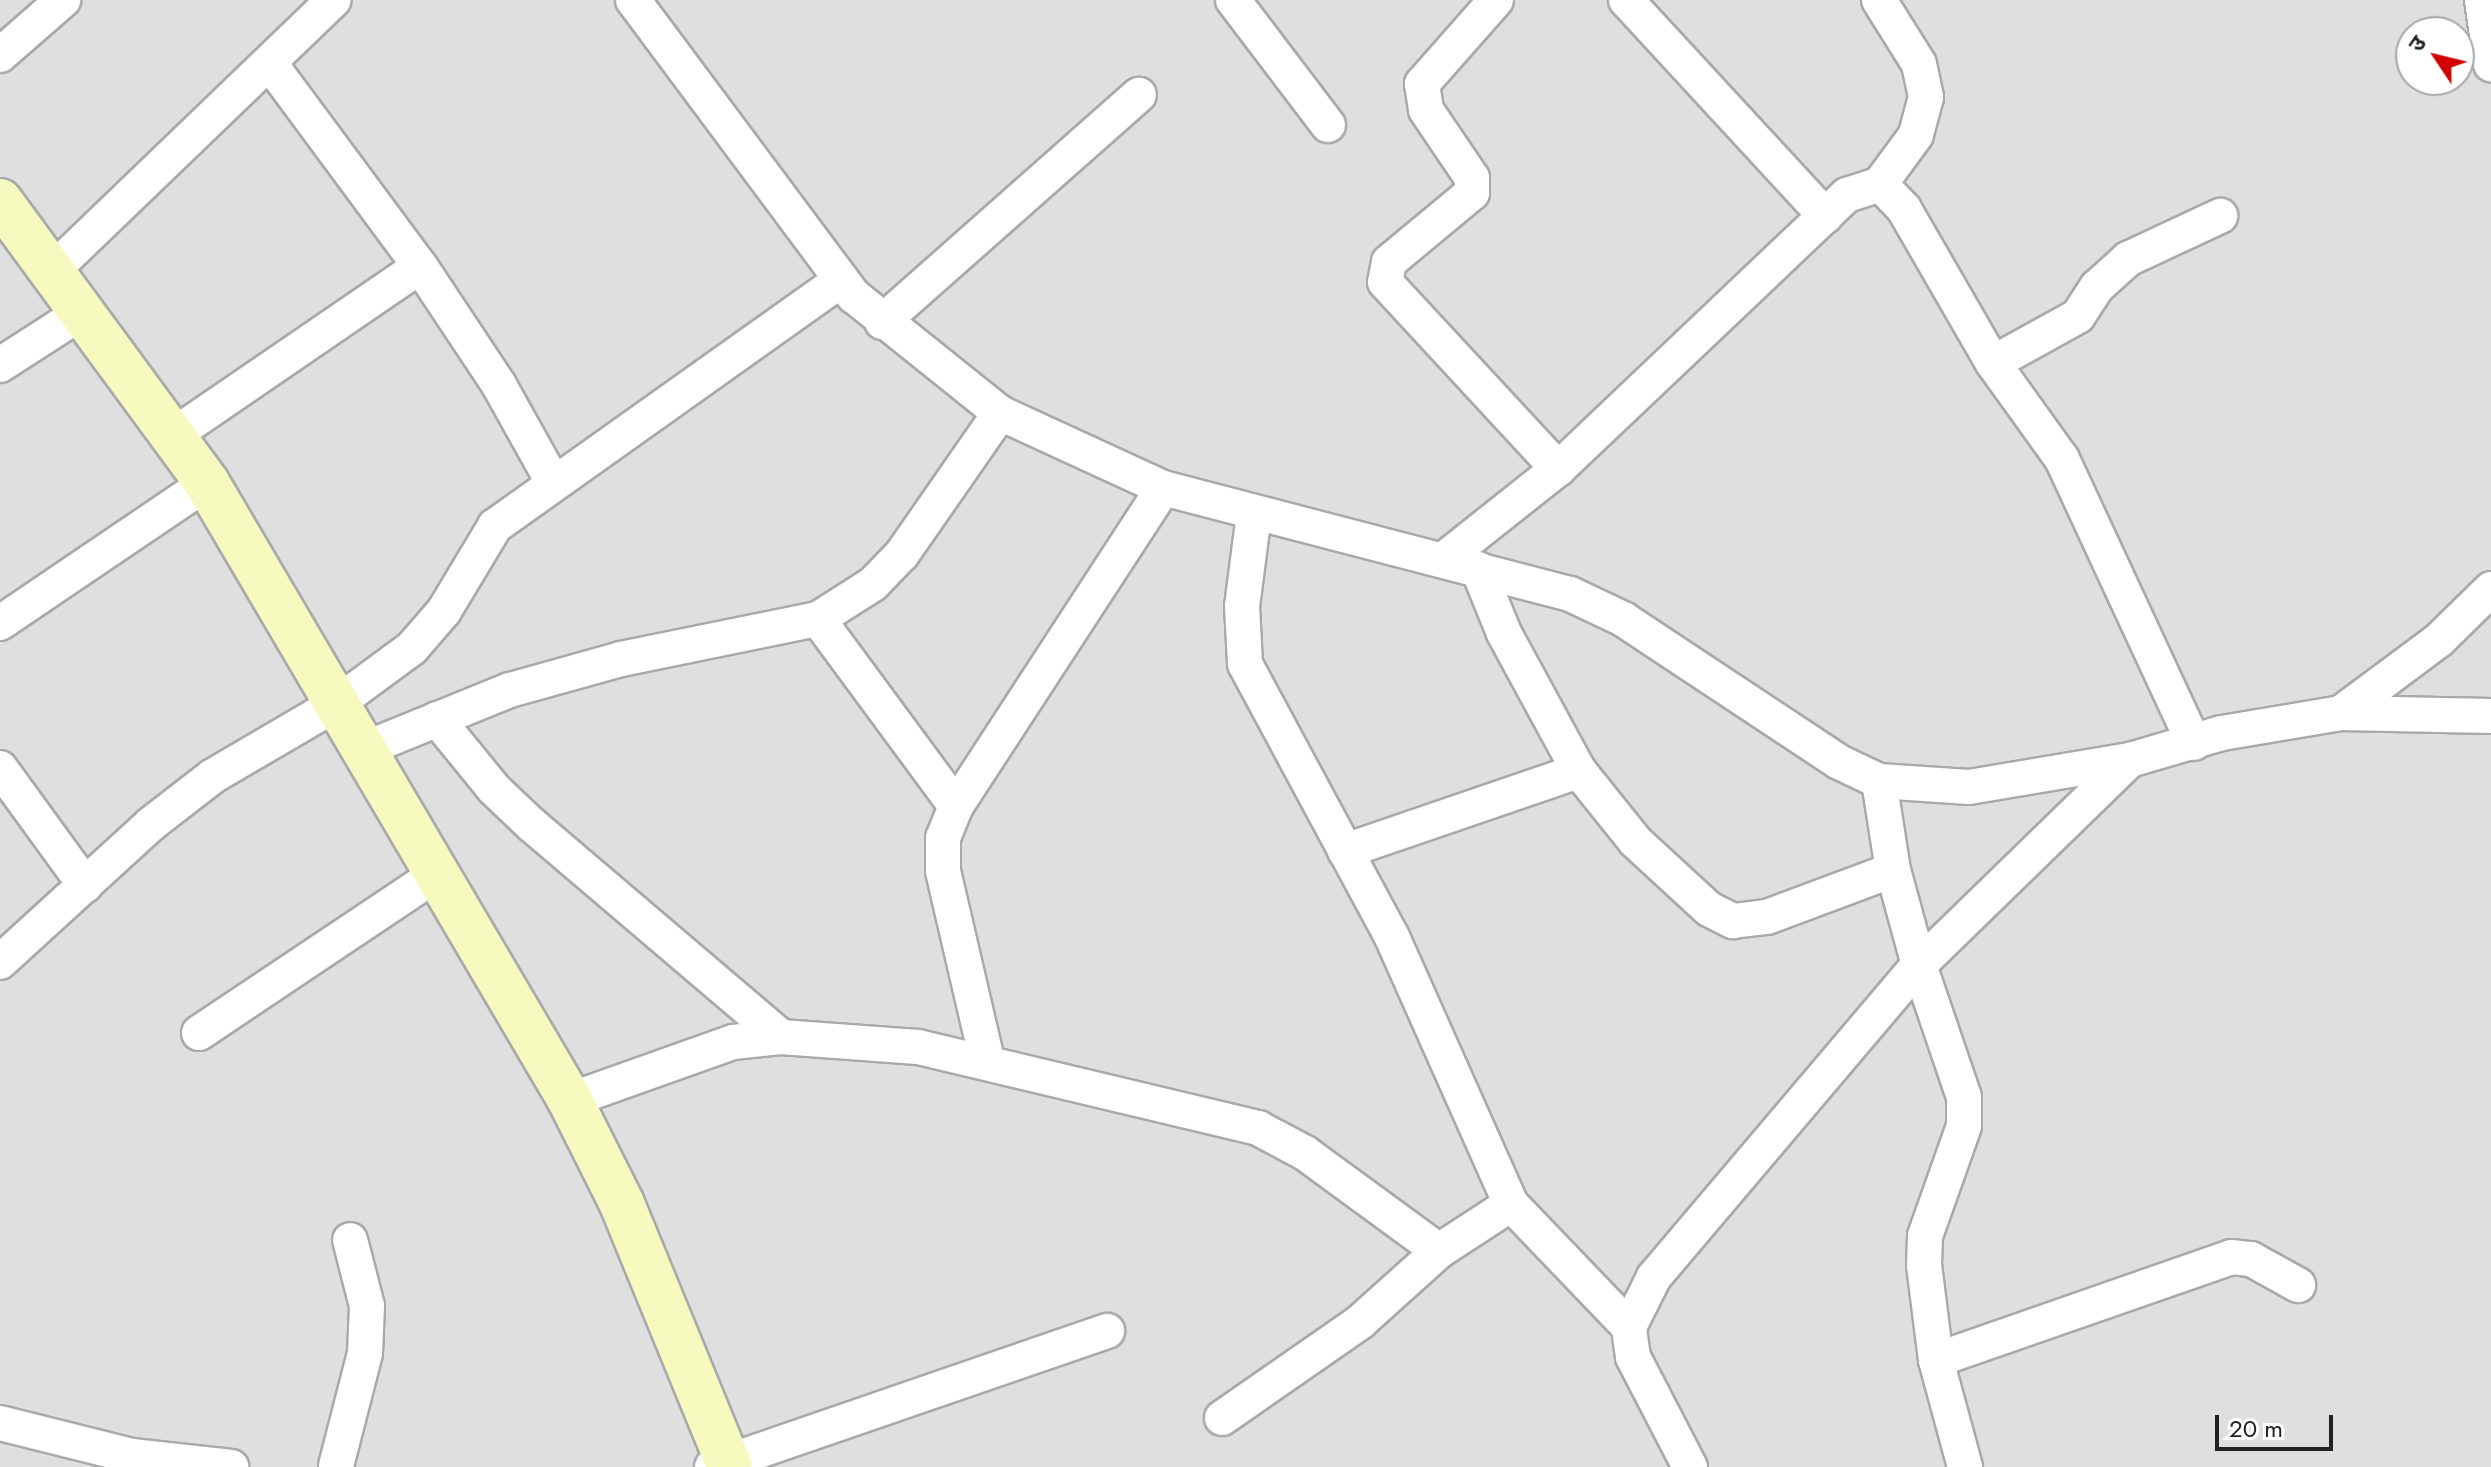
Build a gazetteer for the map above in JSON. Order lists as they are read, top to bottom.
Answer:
{
  "scale_bar": "20 m",
  "north": "top left"
}
